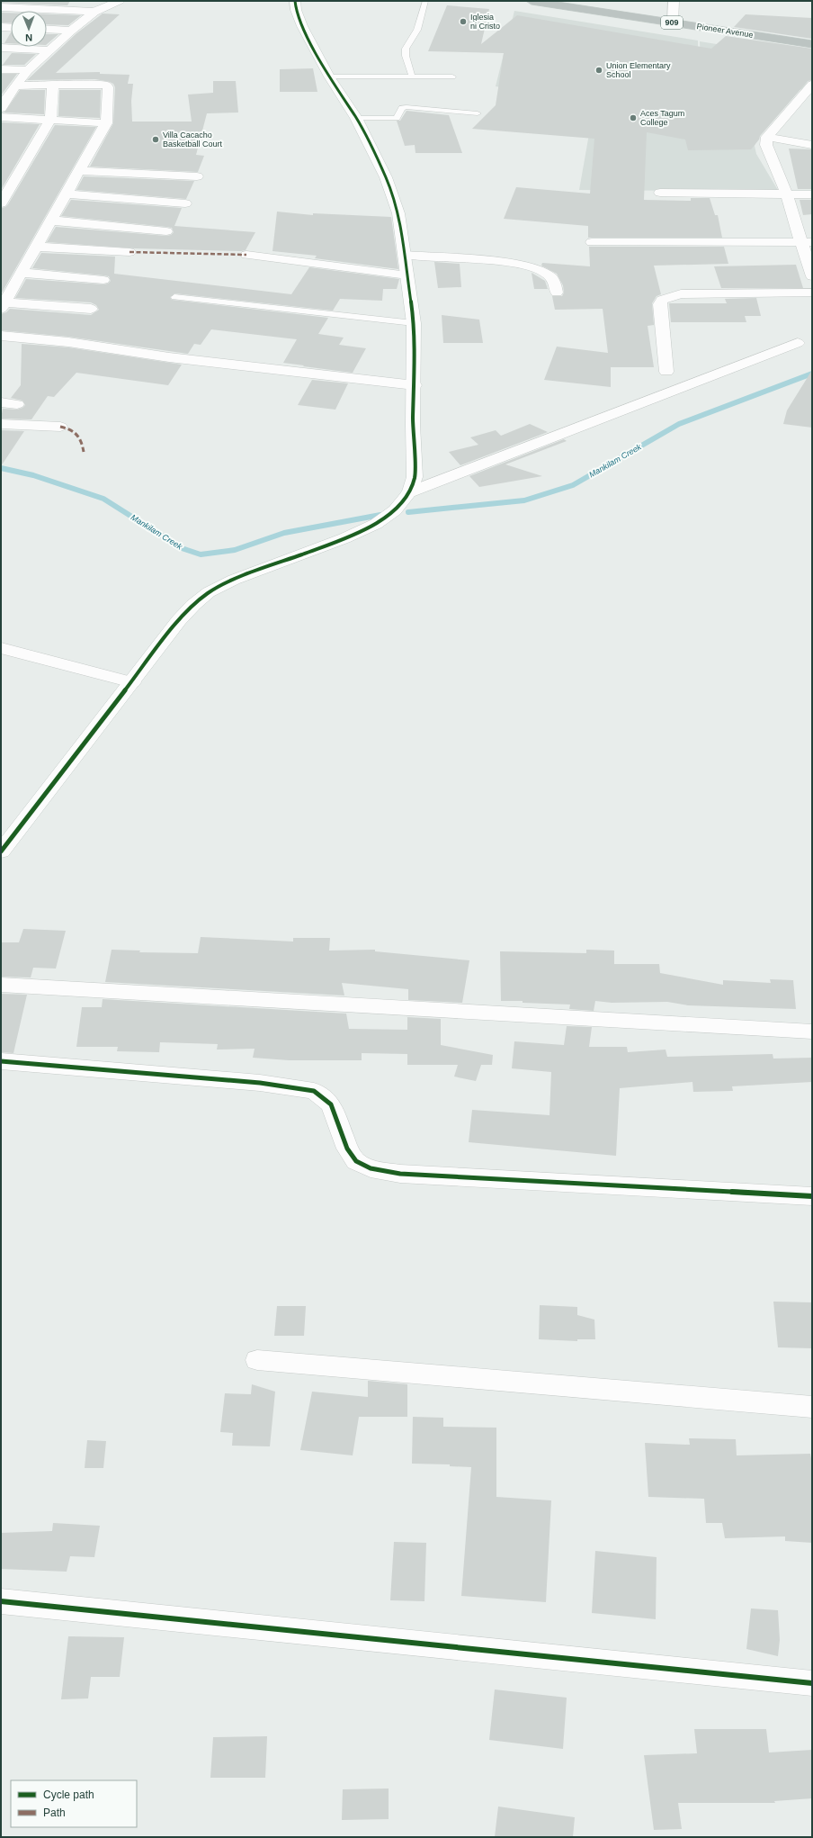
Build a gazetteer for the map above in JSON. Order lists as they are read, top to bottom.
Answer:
{
  "streets": {
    "highway": ["909", "Pioneer Avenue"]
  },
  "water": ["Mankilam Creek"],
  "places": [
    "Iglesia ni Cristo",
    "Union Elementary School",
    "Aces Tagum College",
    "Villa Cacacho Basketball Court"
  ],
  "legend": ["Cycle path", "Path"],
  "north": "bottom"
}
